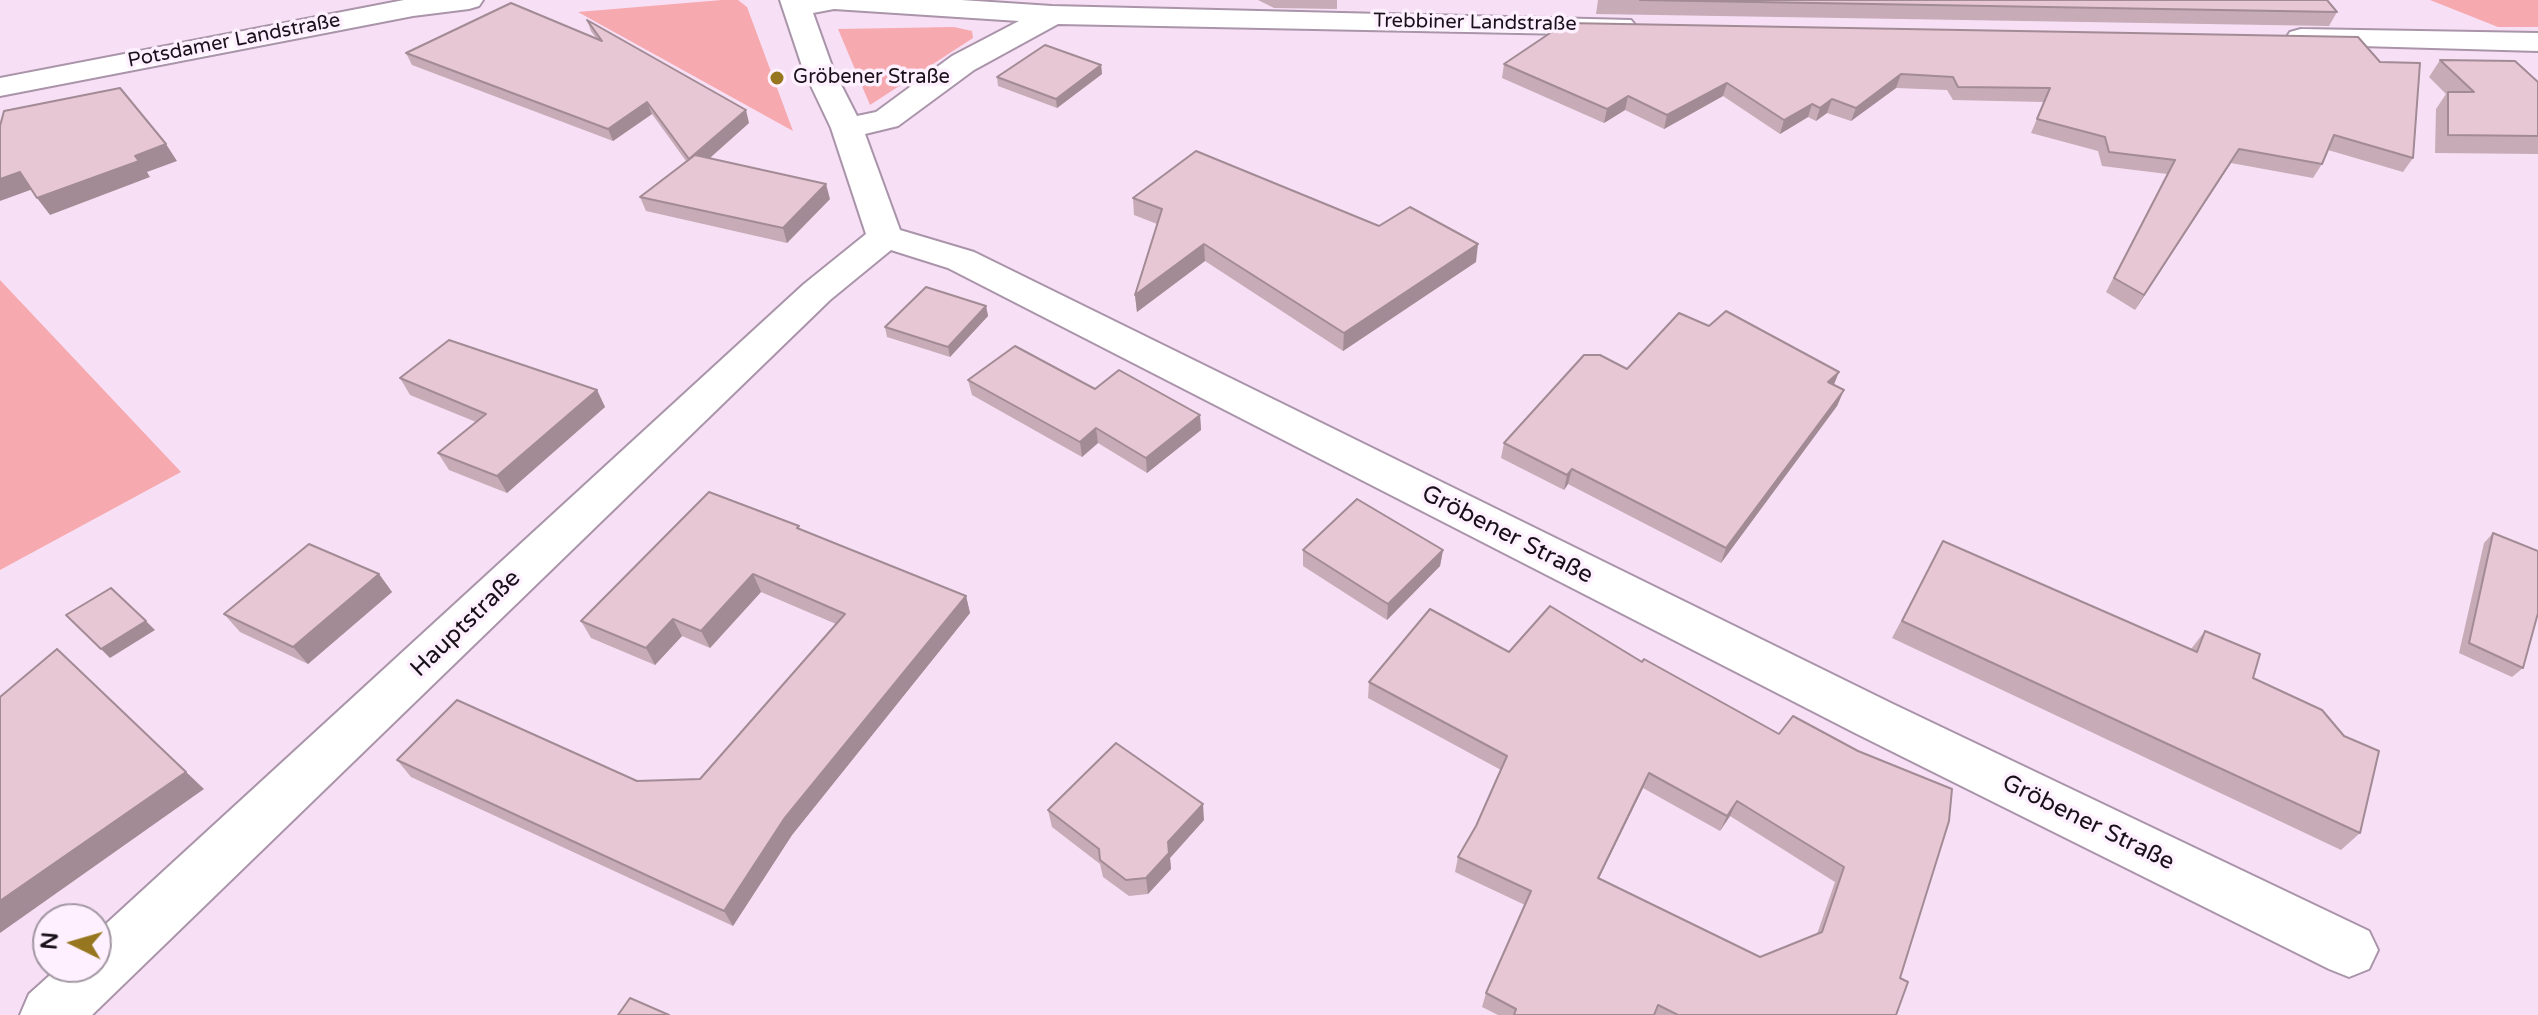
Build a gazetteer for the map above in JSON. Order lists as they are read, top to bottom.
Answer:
{
  "streets": {
    "street": [
      "Trebbiner Landstraße",
      "Potsdamer Landstraße",
      "Gröbener Straße",
      "Hauptstraße"
    ]
  },
  "crossings": [
    ["Gröbener Straße", "Hauptstraße"]
  ],
  "places": ["Gröbener Straße"],
  "north": "left"
}
